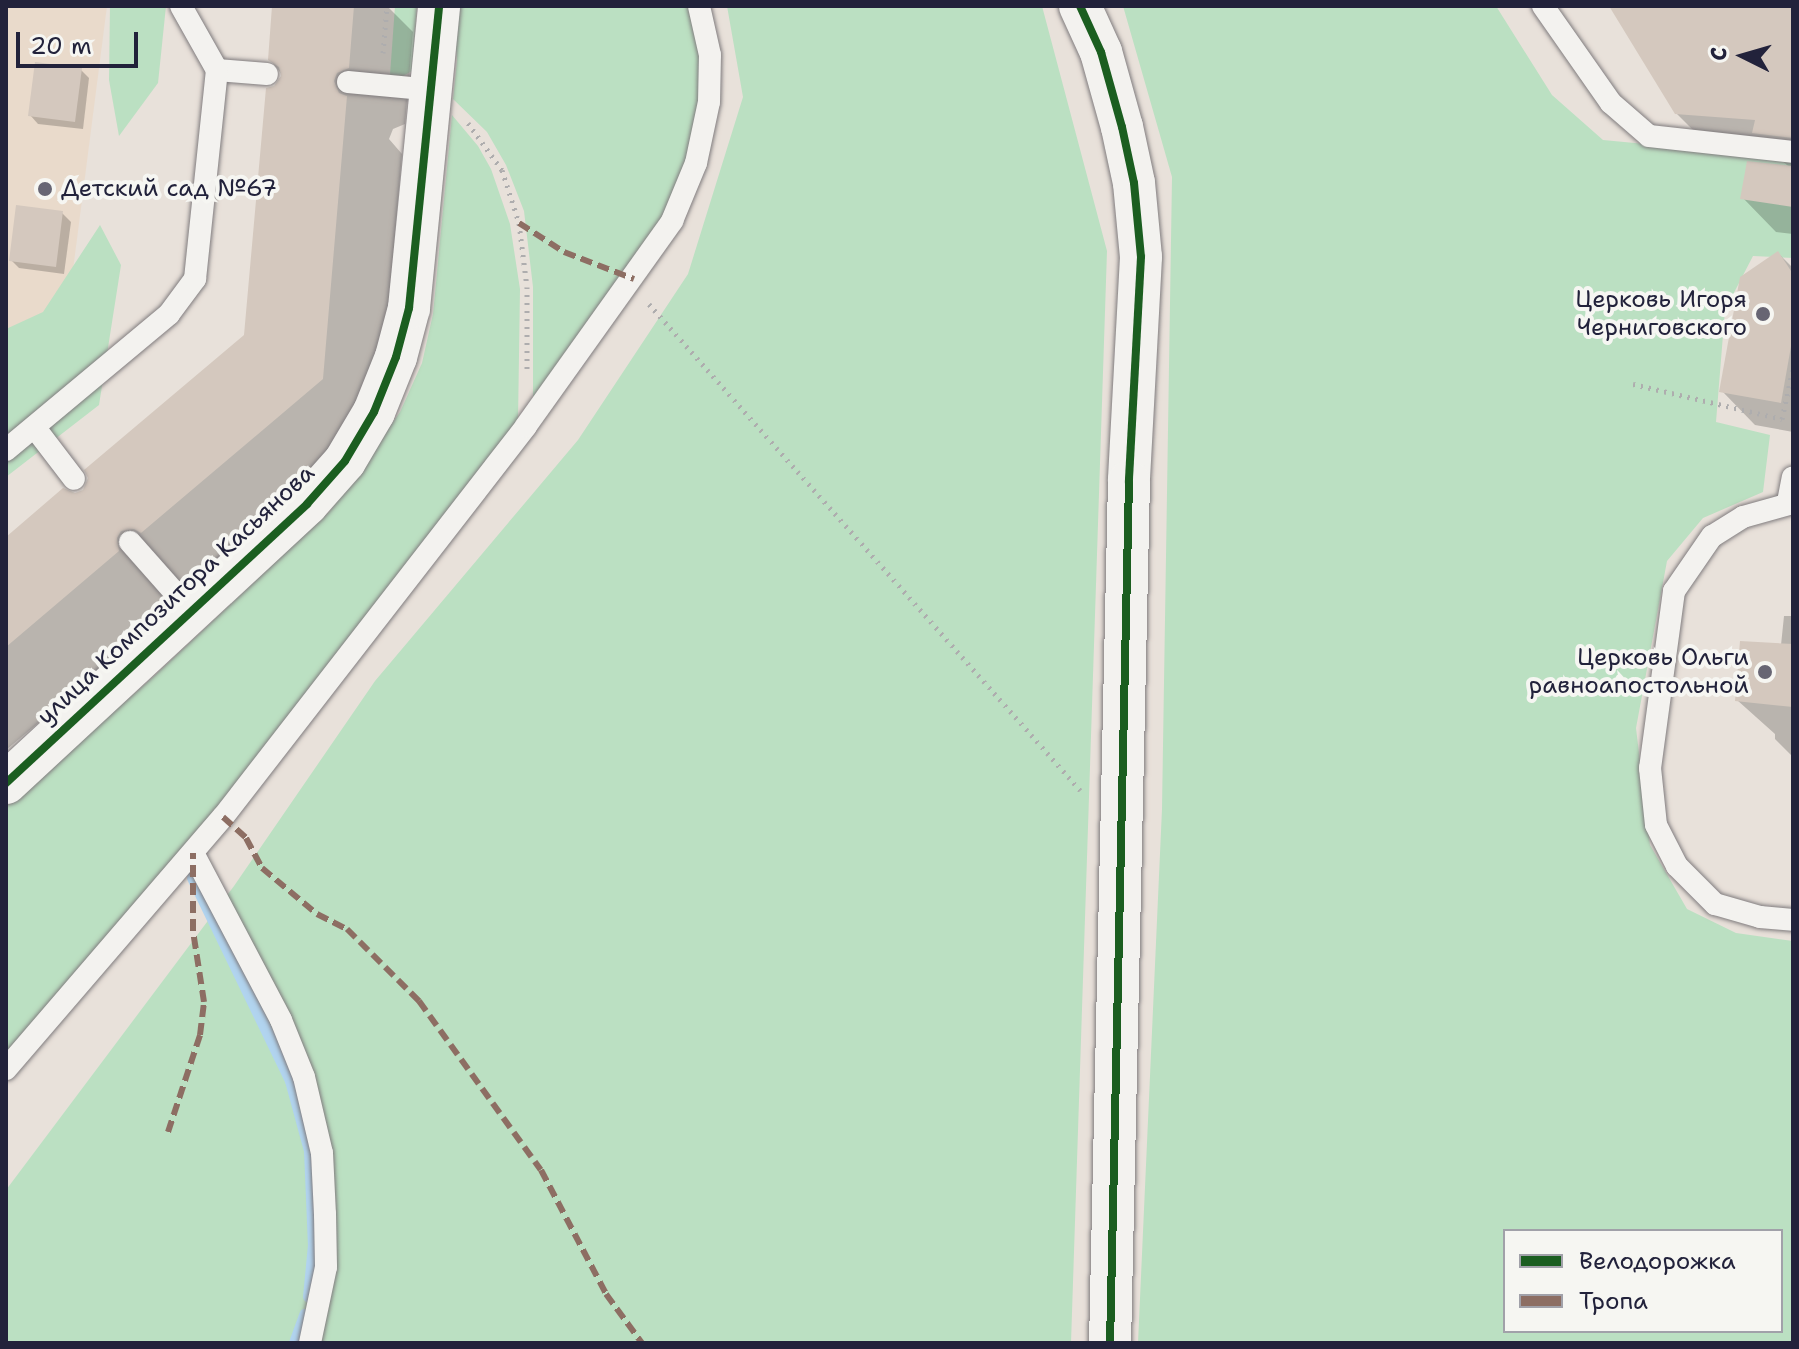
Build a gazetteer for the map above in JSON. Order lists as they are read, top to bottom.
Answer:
{
  "streets": {
    "street": ["улица Композитора Касьянова"]
  },
  "places": ["Детский сад №67", "Церковь Игоря Черниговского", "Церковь Ольги равноапостольной"],
  "legend": ["Велодорожка", "Тропа"],
  "scale_bar": "20 m",
  "north": "left"
}
